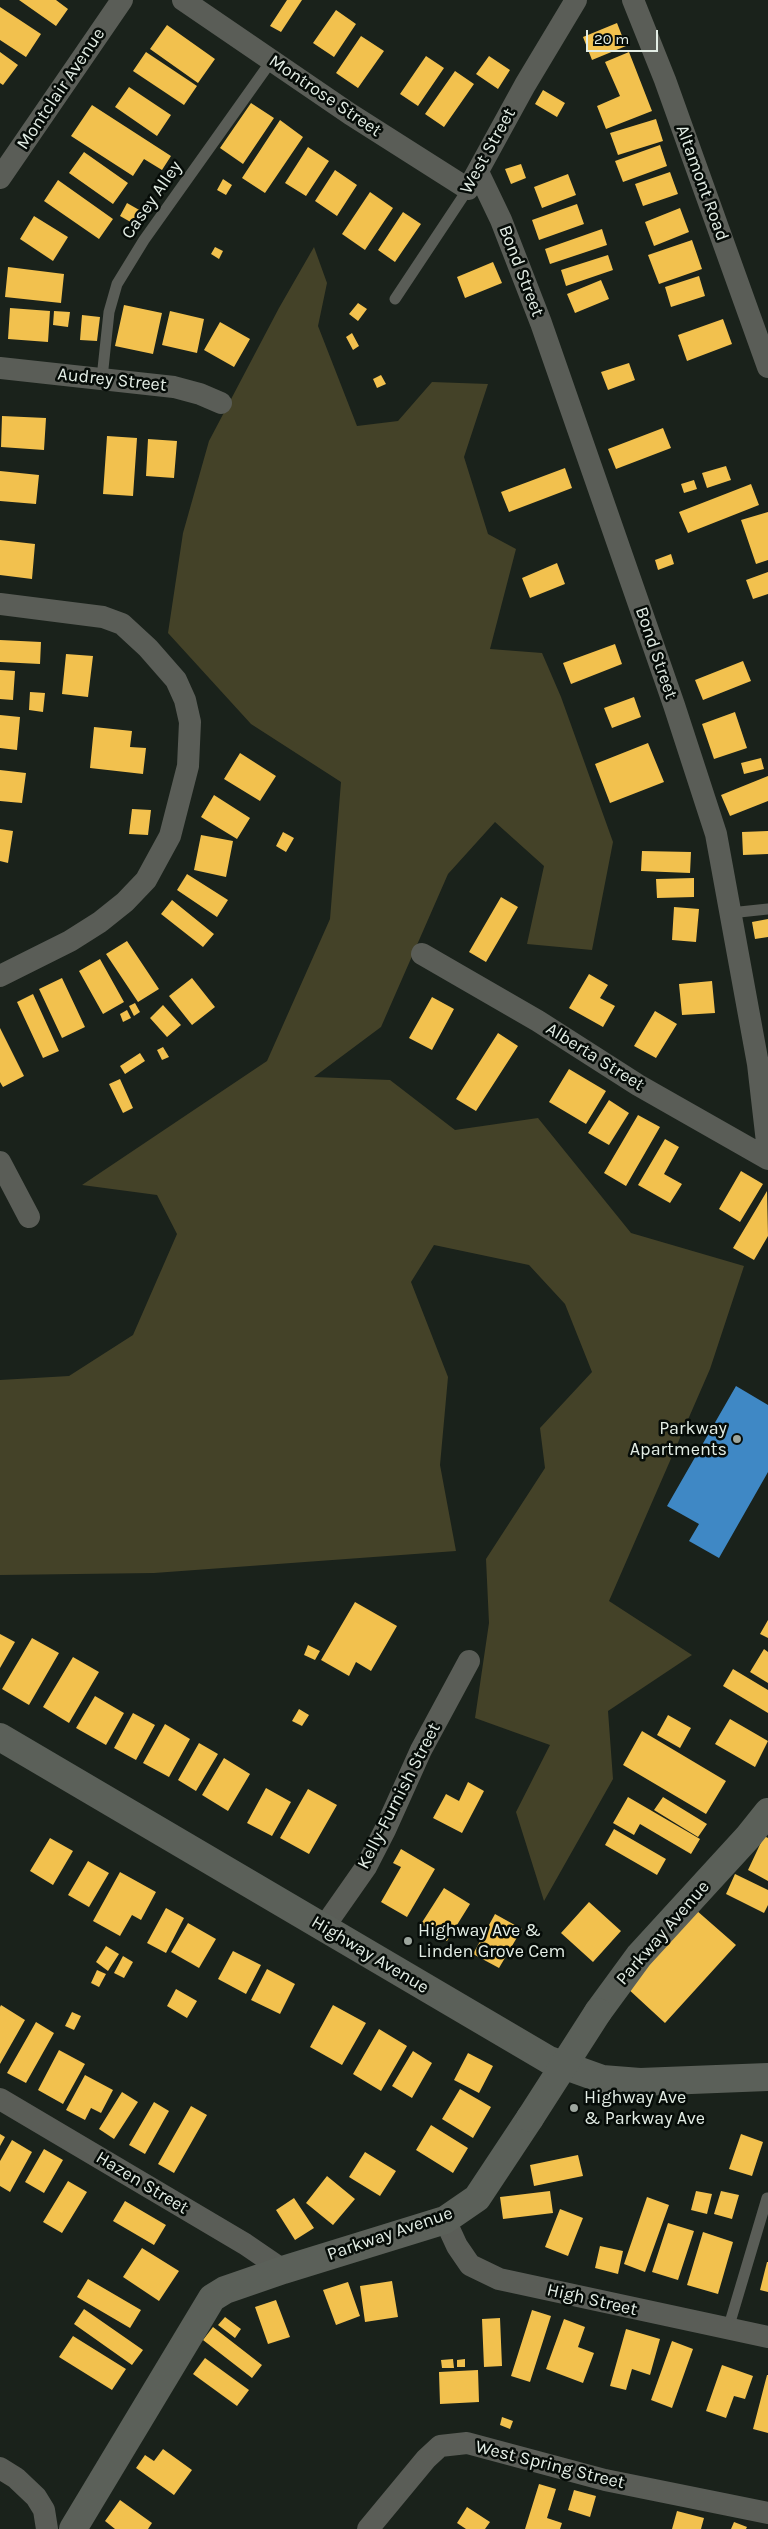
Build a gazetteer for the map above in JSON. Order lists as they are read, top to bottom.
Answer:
{
  "streets": {
    "street": [
      "Montclair Avenue",
      "Montrose Street",
      "West Street",
      "Altamont Road",
      "Bond Street",
      "Audrey Street",
      "Alberta Street",
      "Kelly-Furnish Street",
      "Parkway Avenue",
      "Highway Avenue",
      "Hazen Street",
      "High Street",
      "West Spring Street"
    ],
    "lane": ["Casey Alley"]
  },
  "crossings": [
    ["Montrose Street", "West Street"],
    ["Montrose Street", "Casey Alley"],
    ["Montrose Street", "Bond Street"],
    ["West Street", "Bond Street"],
    ["Casey Alley", "Audrey Street"],
    ["Kelly-Furnish Street", "Highway Avenue"],
    ["Parkway Avenue", "Hazen Street"],
    ["Parkway Avenue", "High Street"]
  ],
  "places": ["Parkway Apartments", "Highway Ave & Linden Grove Cem", "Highway Ave & Parkway Ave"],
  "scale_bar": "20 m"
}
